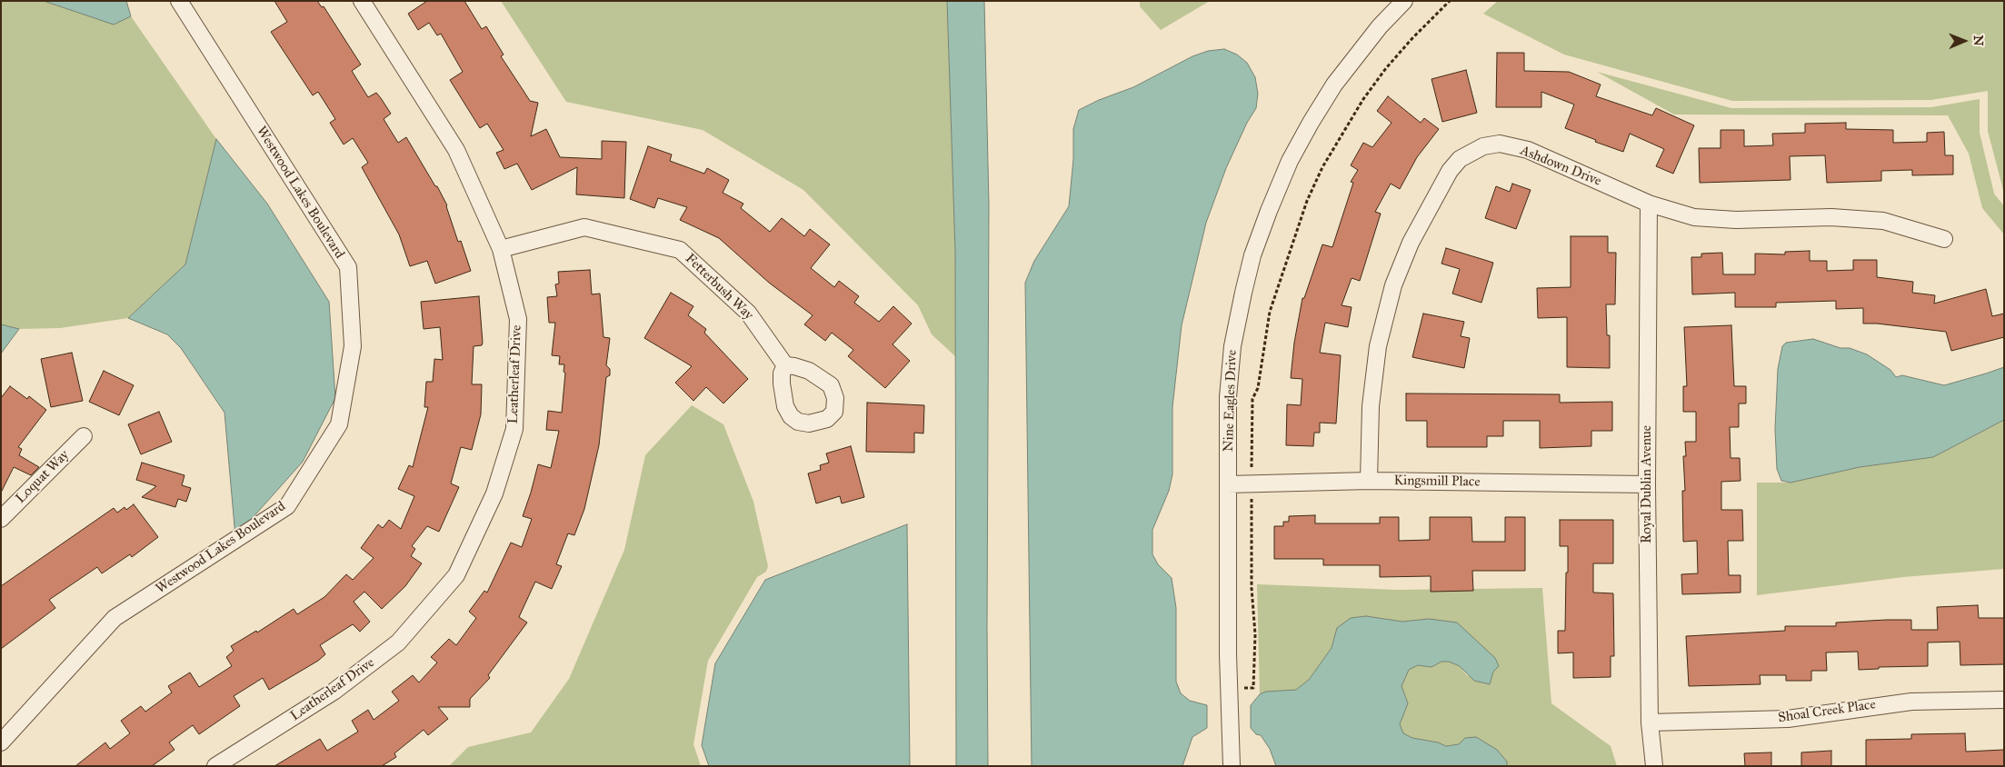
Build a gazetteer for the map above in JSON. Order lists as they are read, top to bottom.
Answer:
{
  "streets": {
    "street": [
      "Ashdown Drive",
      "Westwood Lakes Boulevard",
      "Fetterbush Way",
      "Leatherleaf Drive",
      "Nine Eagles Drive",
      "Loquat Way",
      "Kingsmill Place",
      "Royal Dublin Avenue",
      "Shoal Creek Place"
    ]
  },
  "crossings": [
    ["Ashdown Drive", "Kingsmill Place"],
    ["Ashdown Drive", "Royal Dublin Avenue"],
    ["Fetterbush Way", "Leatherleaf Drive"],
    ["Nine Eagles Drive", "Kingsmill Place"],
    ["Kingsmill Place", "Royal Dublin Avenue"],
    ["Royal Dublin Avenue", "Shoal Creek Place"]
  ],
  "north": "right"
}
